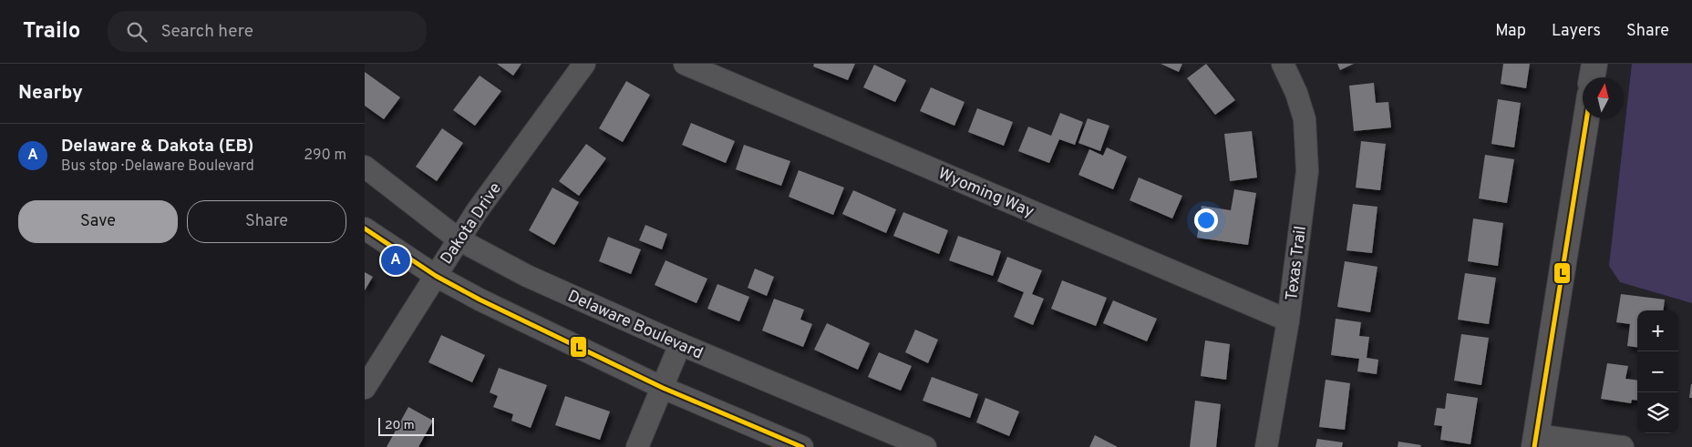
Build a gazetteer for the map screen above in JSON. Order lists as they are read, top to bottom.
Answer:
{
  "streets": {
    "street": [
      "Wyoming Way",
      "Dakota Drive",
      "Texas Trail",
      "Delaware Boulevard"
    ]
  },
  "crossings": [
    ["Wyoming Way", "Texas Trail"],
    ["Dakota Drive", "Delaware Boulevard"]
  ],
  "lines": ["transit line L"],
  "scale_bar": "20 m",
  "north": "top",
  "page": {
    "header": "Trailo",
    "search": "Search here",
    "nav": ["Map", "Layers", "Share"],
    "heading": "Nearby",
    "list": [
      {
        "mark": "A",
        "name": "Delaware & Dakota (EB)",
        "note": "Bus stop · Delaware Boulevard",
        "value": "290 m"
      }
    ],
    "buttons": ["Save", "Share"],
    "pins": "A",
    "map_buttons": ["+", "−"],
    "scale": "20 m"
  }
}
